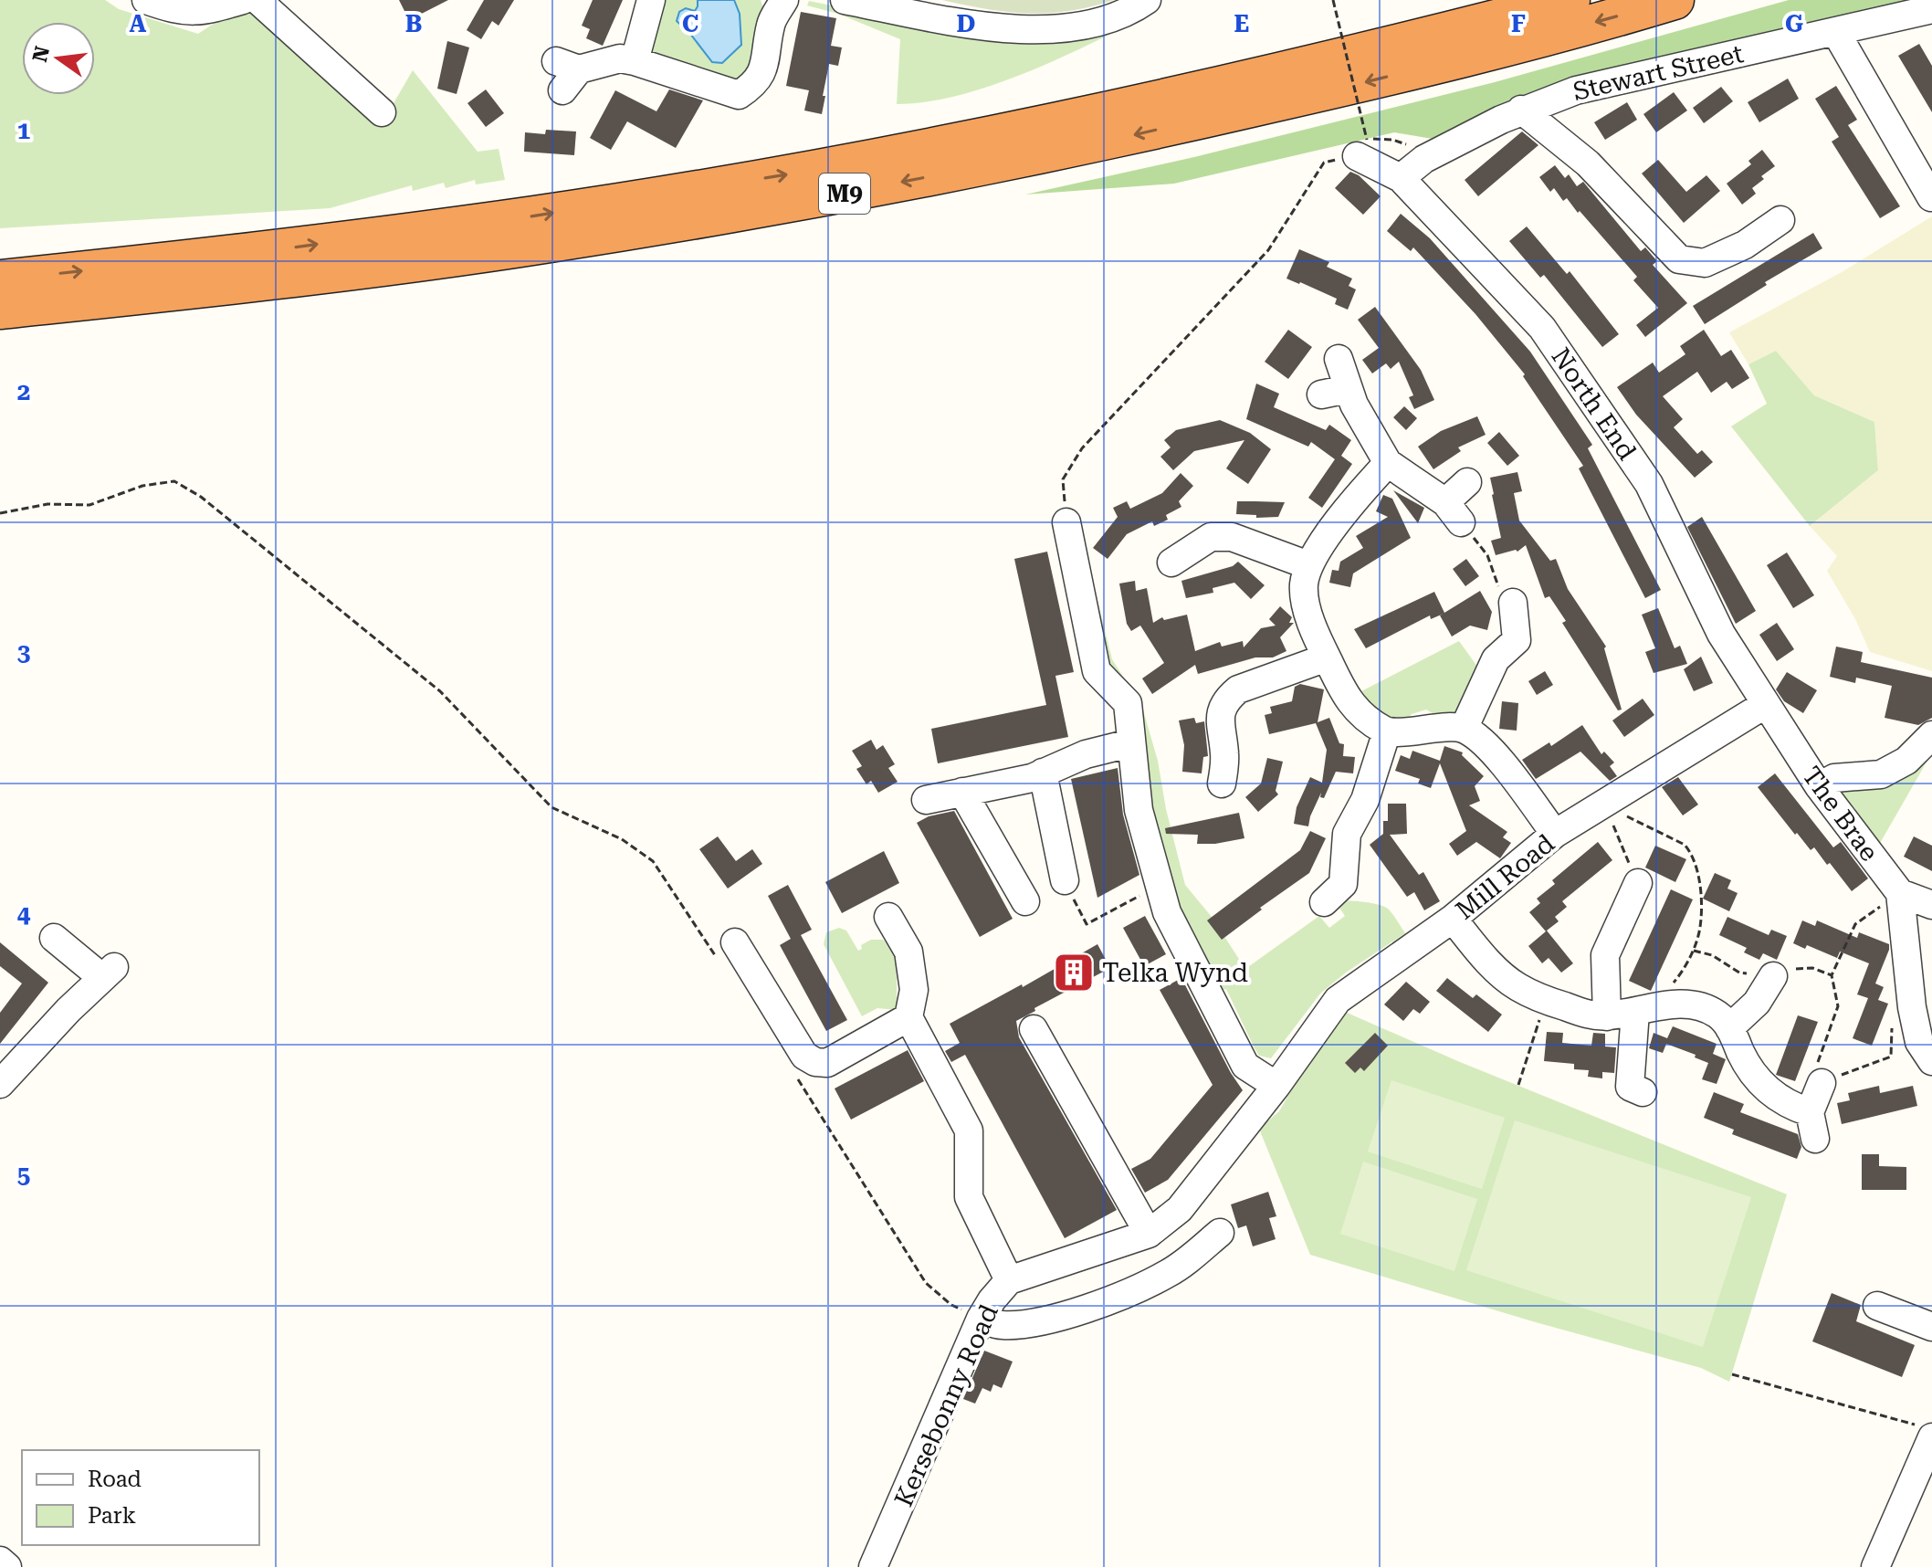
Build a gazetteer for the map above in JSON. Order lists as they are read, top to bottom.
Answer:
{
  "streets": {
    "highway": ["M9"],
    "street": [
      "Stewart Street",
      "North End",
      "The Brae",
      "Mill Road",
      "Kersebonny Road"
    ]
  },
  "crossings": [
    ["Stewart Street", "North End"],
    ["North End", "The Brae"],
    ["North End", "Mill Road"],
    ["The Brae", "Mill Road"],
    ["Mill Road", "Kersebonny Road"]
  ],
  "places": {
    "building": ["Telka Wynd"]
  },
  "legend": ["Road", "Park"],
  "north": "left",
  "grid": {
    "columns": [
      "A",
      "B",
      "C",
      "D",
      "E",
      "F",
      "G"
    ],
    "rows": [
      "1",
      "2",
      "3",
      "4",
      "5"
    ]
  }
}
